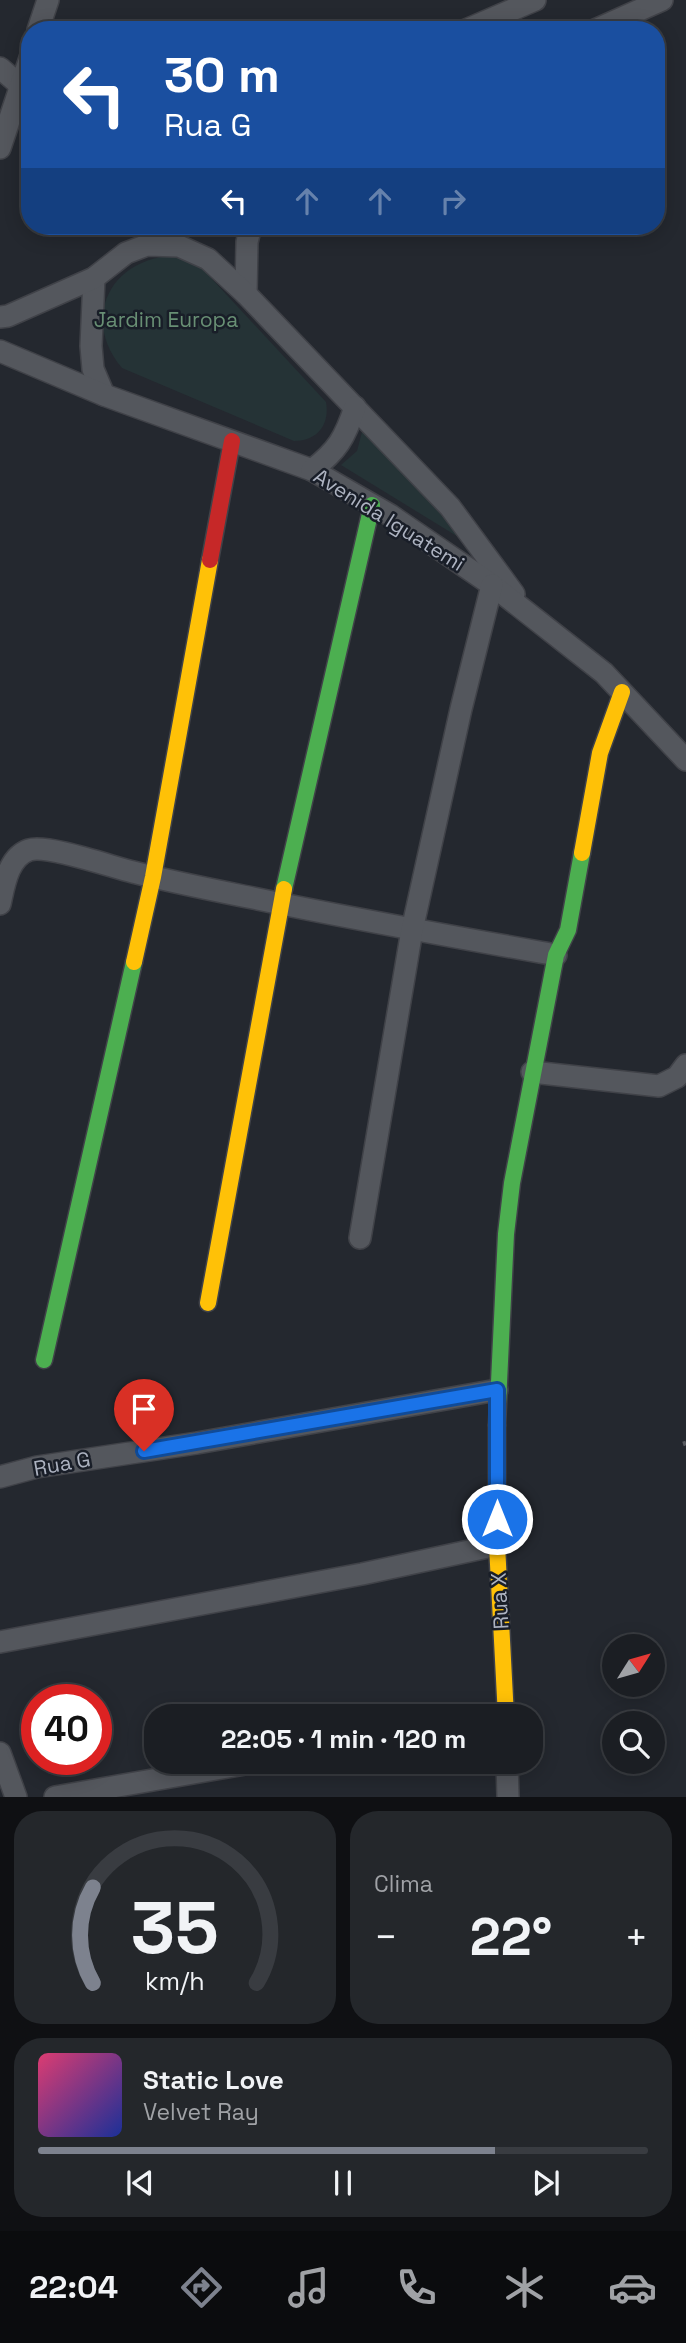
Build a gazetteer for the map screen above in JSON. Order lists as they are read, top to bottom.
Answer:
{
  "streets": {
    "street": ["Avenida Iguatemi", "Rua G", "Rua X"]
  },
  "crossings": [
    ["Avenida Iguatemi", "Rua X"],
    ["Rua G", "Rua X"]
  ],
  "parks": ["Jardim Europa"],
  "north": "top right",
  "page": {
    "turn": ["30 m", "Rua G"],
    "limit": "40",
    "trip": "22:05 · 1 min · 120 m",
    "tile": "Clima",
    "heat": ["−", "22°", "+"],
    "song": ["Static Love", "Velvet Ray"],
    "tabs": "22:04",
    "gauge": ["35", "km/h"]
  }
}
